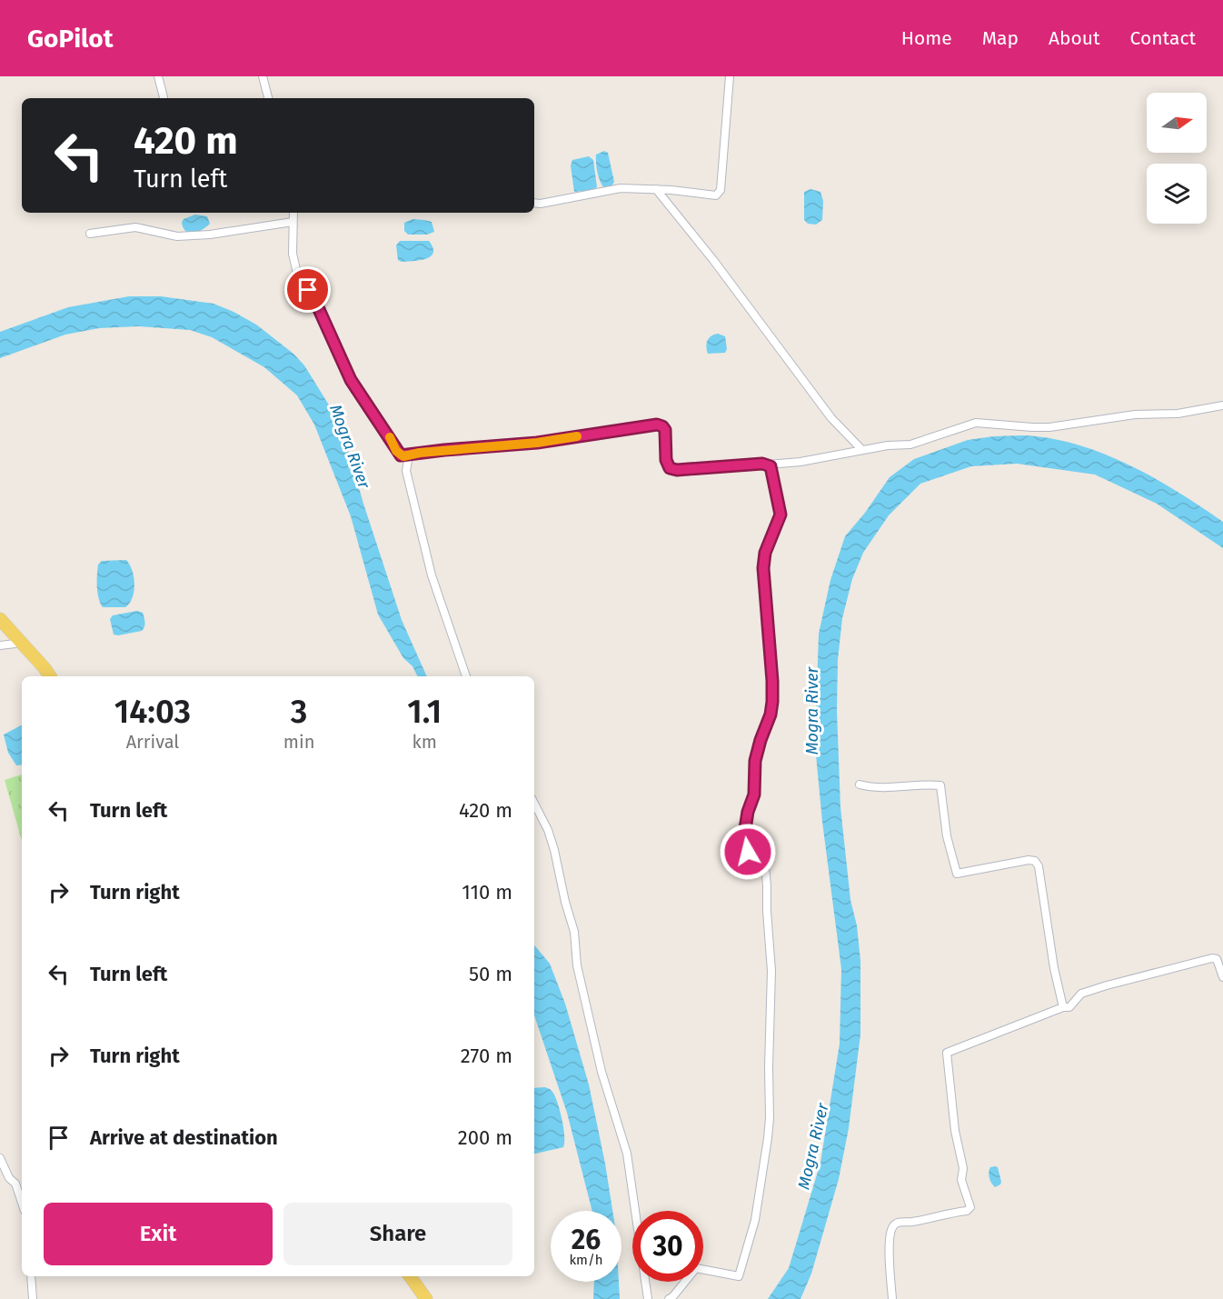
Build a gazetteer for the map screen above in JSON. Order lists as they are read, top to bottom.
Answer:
{
  "water": ["Mogra River"],
  "north": "right",
  "page": {
    "header": "GoPilot",
    "nav": [
      "Home",
      "Map",
      "About",
      "Contact"
    ],
    "turn": ["420 m", "Turn left"],
    "eta": [
      "14:03",
      "Arrival",
      "3",
      "min",
      "1.1",
      "km"
    ],
    "list": [
      {
        "name": "Turn left",
        "value": "420 m"
      },
      {
        "name": "Turn right",
        "value": "110 m"
      },
      {
        "name": "Turn left",
        "value": "50 m"
      },
      {
        "name": "Turn right",
        "value": "270 m"
      },
      {
        "name": "Arrive at destination",
        "value": "200 m"
      }
    ],
    "buttons": ["Exit", "Share"],
    "speed": "26 km/h",
    "limit": "30"
  }
}
